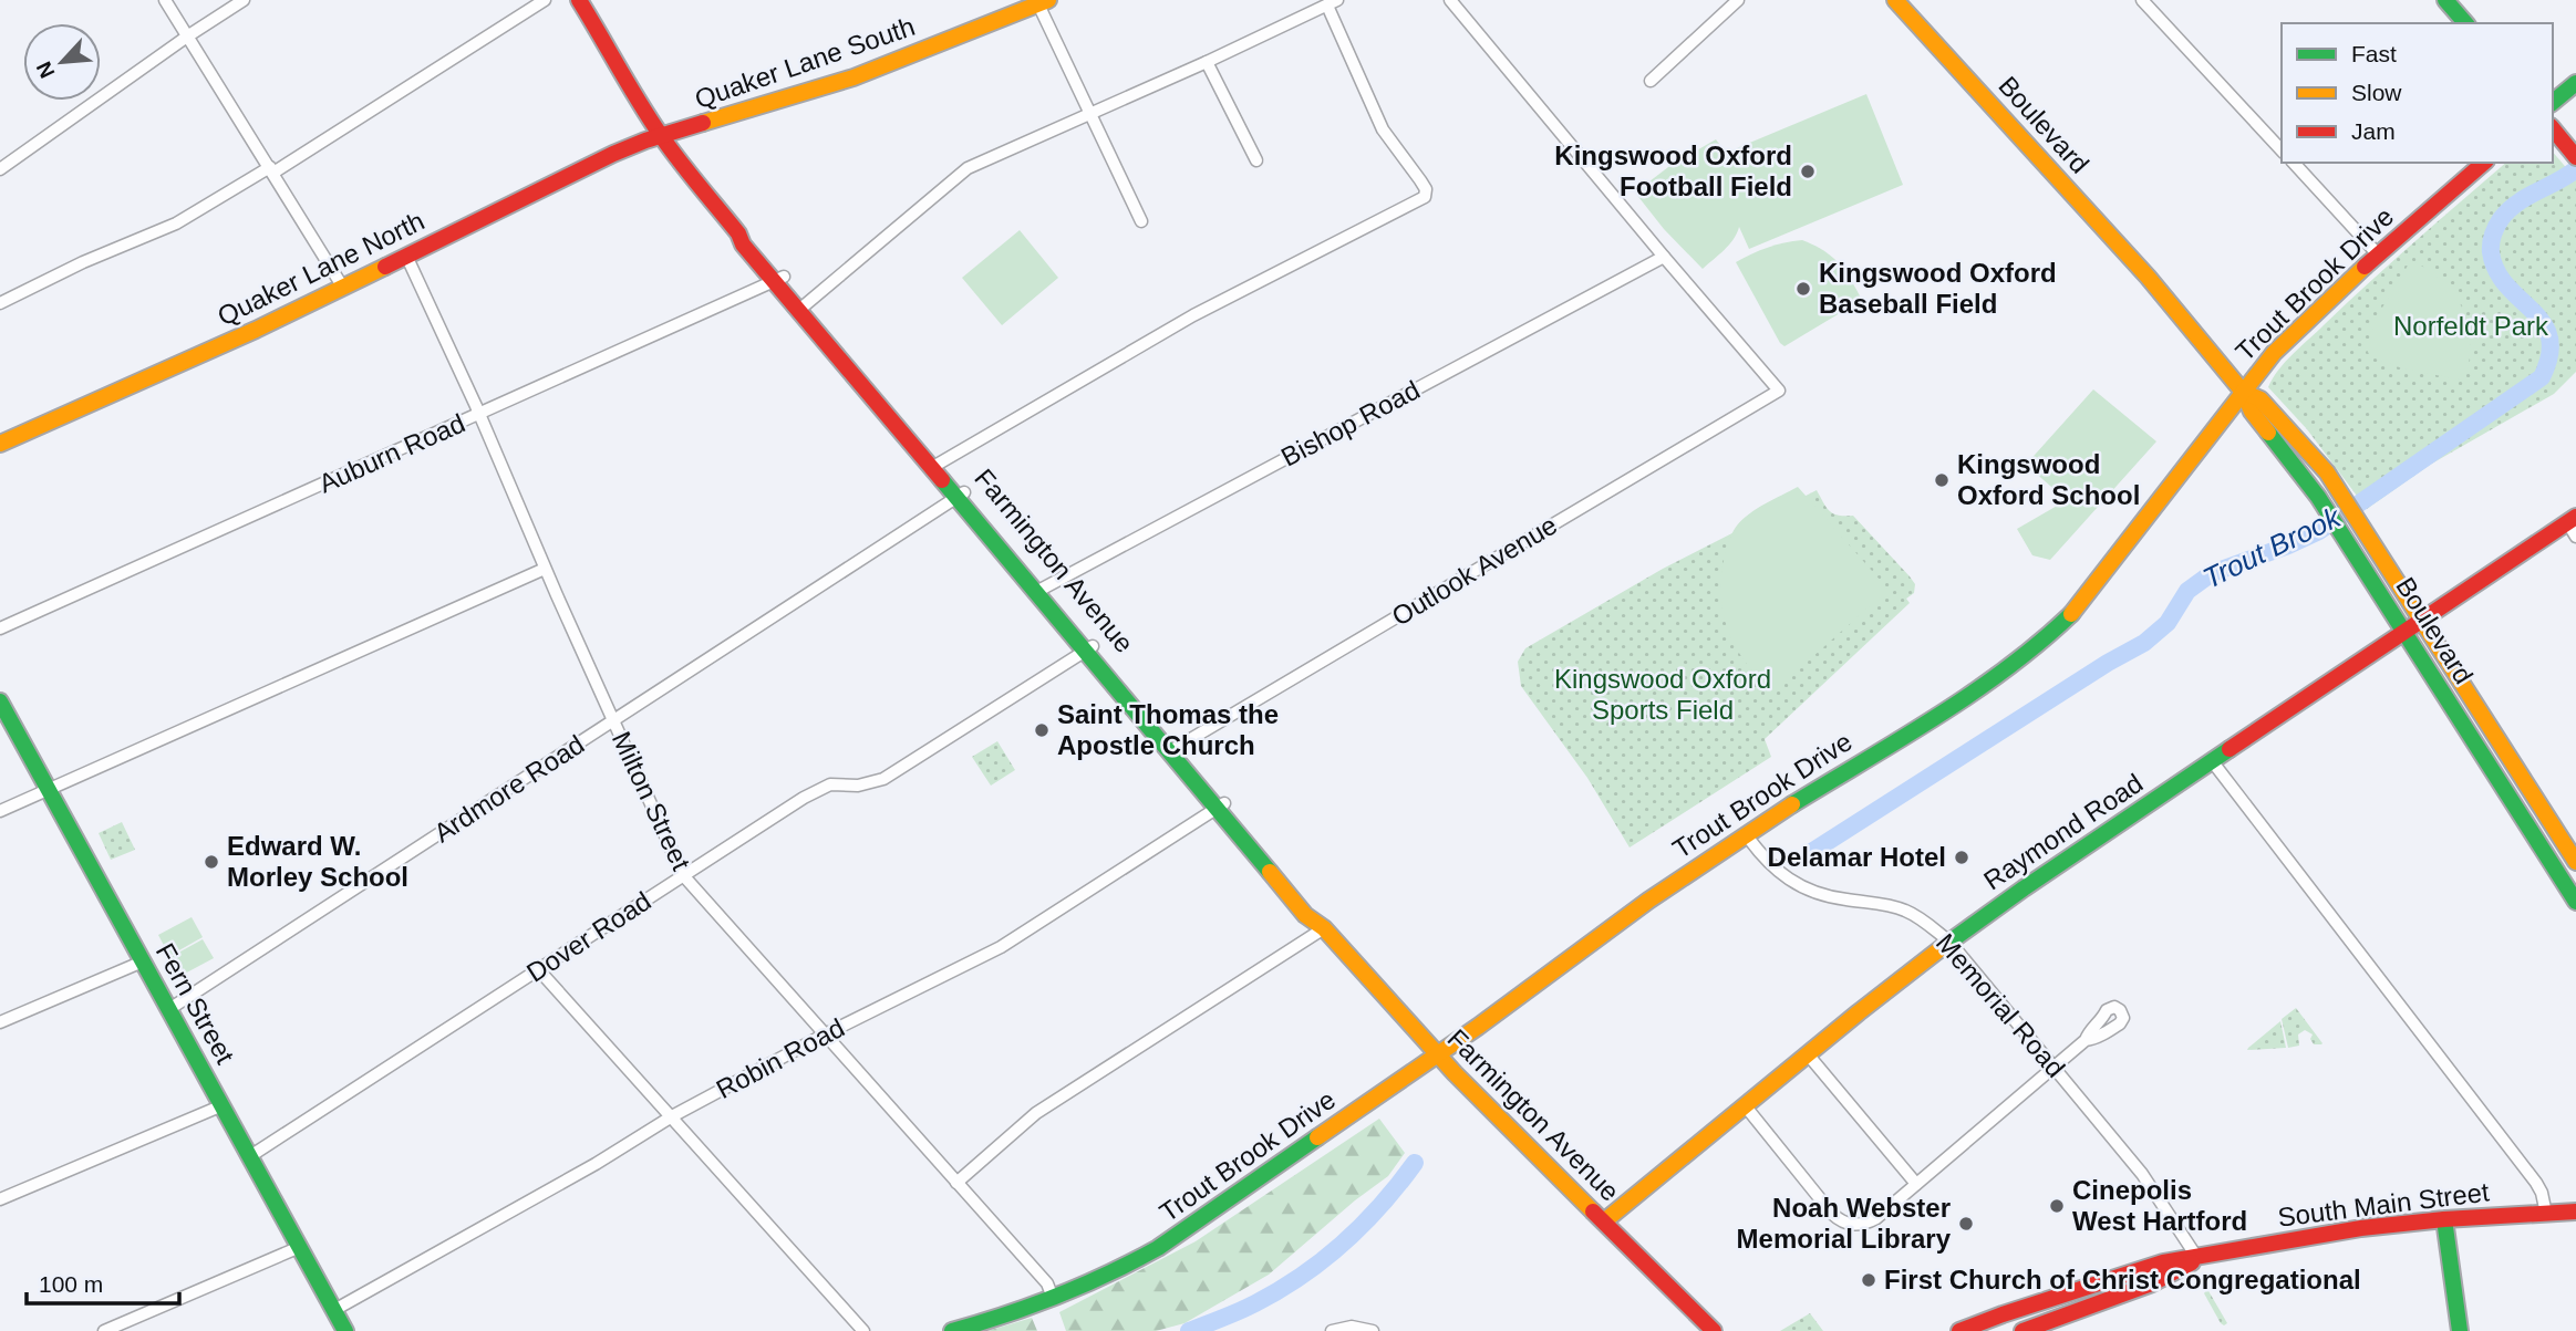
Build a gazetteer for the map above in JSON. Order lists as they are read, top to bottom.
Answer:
{
  "streets": {
    "main road": [
      "Quaker Lane South",
      "Boulevard",
      "Quaker Lane North",
      "Trout Brook Drive",
      "Farmington Avenue",
      "Raymond Road",
      "Fern Street",
      "South Main Street"
    ],
    "street": [
      "Bishop Road",
      "Auburn Road",
      "Outlook Avenue",
      "Ardmore Road",
      "Milton Street",
      "Dover Road",
      "Memorial Road",
      "Robin Road"
    ]
  },
  "crossings": [
    ["Quaker Lane South", "Quaker Lane North"],
    ["Quaker Lane South", "Farmington Avenue"],
    ["Boulevard", "Trout Brook Drive"],
    ["Boulevard", "Raymond Road"],
    ["Quaker Lane North", "Farmington Avenue"],
    ["Quaker Lane North", "Milton Street"],
    ["Trout Brook Drive", "Farmington Avenue"],
    ["Trout Brook Drive", "Milton Street"],
    ["Trout Brook Drive", "Memorial Road"],
    ["Bishop Road", "Farmington Avenue"],
    ["Bishop Road", "Outlook Avenue"],
    ["Auburn Road", "Farmington Avenue"],
    ["Auburn Road", "Milton Street"],
    ["Farmington Avenue", "Outlook Avenue"],
    ["Farmington Avenue", "Ardmore Road"],
    ["Farmington Avenue", "Raymond Road"],
    ["Farmington Avenue", "Dover Road"],
    ["Farmington Avenue", "Robin Road"],
    ["Ardmore Road", "Milton Street"],
    ["Ardmore Road", "Fern Street"],
    ["Milton Street", "Dover Road"],
    ["Milton Street", "Robin Road"],
    ["Raymond Road", "Memorial Road"],
    ["Dover Road", "Fern Street"],
    ["Fern Street", "Robin Road"],
    ["Memorial Road", "South Main Street"]
  ],
  "water": ["Trout Brook"],
  "parks": ["Norfeldt Park", "Kingswood Oxford Sports Field"],
  "places": [
    "Kingswood Oxford Football Field",
    "Kingswood Oxford Baseball Field",
    "Kingswood Oxford School",
    "Saint Thomas the Apostle Church",
    "Delamar Hotel",
    "Edward W. Morley School",
    "Cinepolis West Hartford",
    "Noah Webster Memorial Library",
    "First Church of Christ Congregational"
  ],
  "legend": ["Fast", "Slow", "Jam"],
  "scale_bar": "100 m",
  "north": "bottom left"
}
